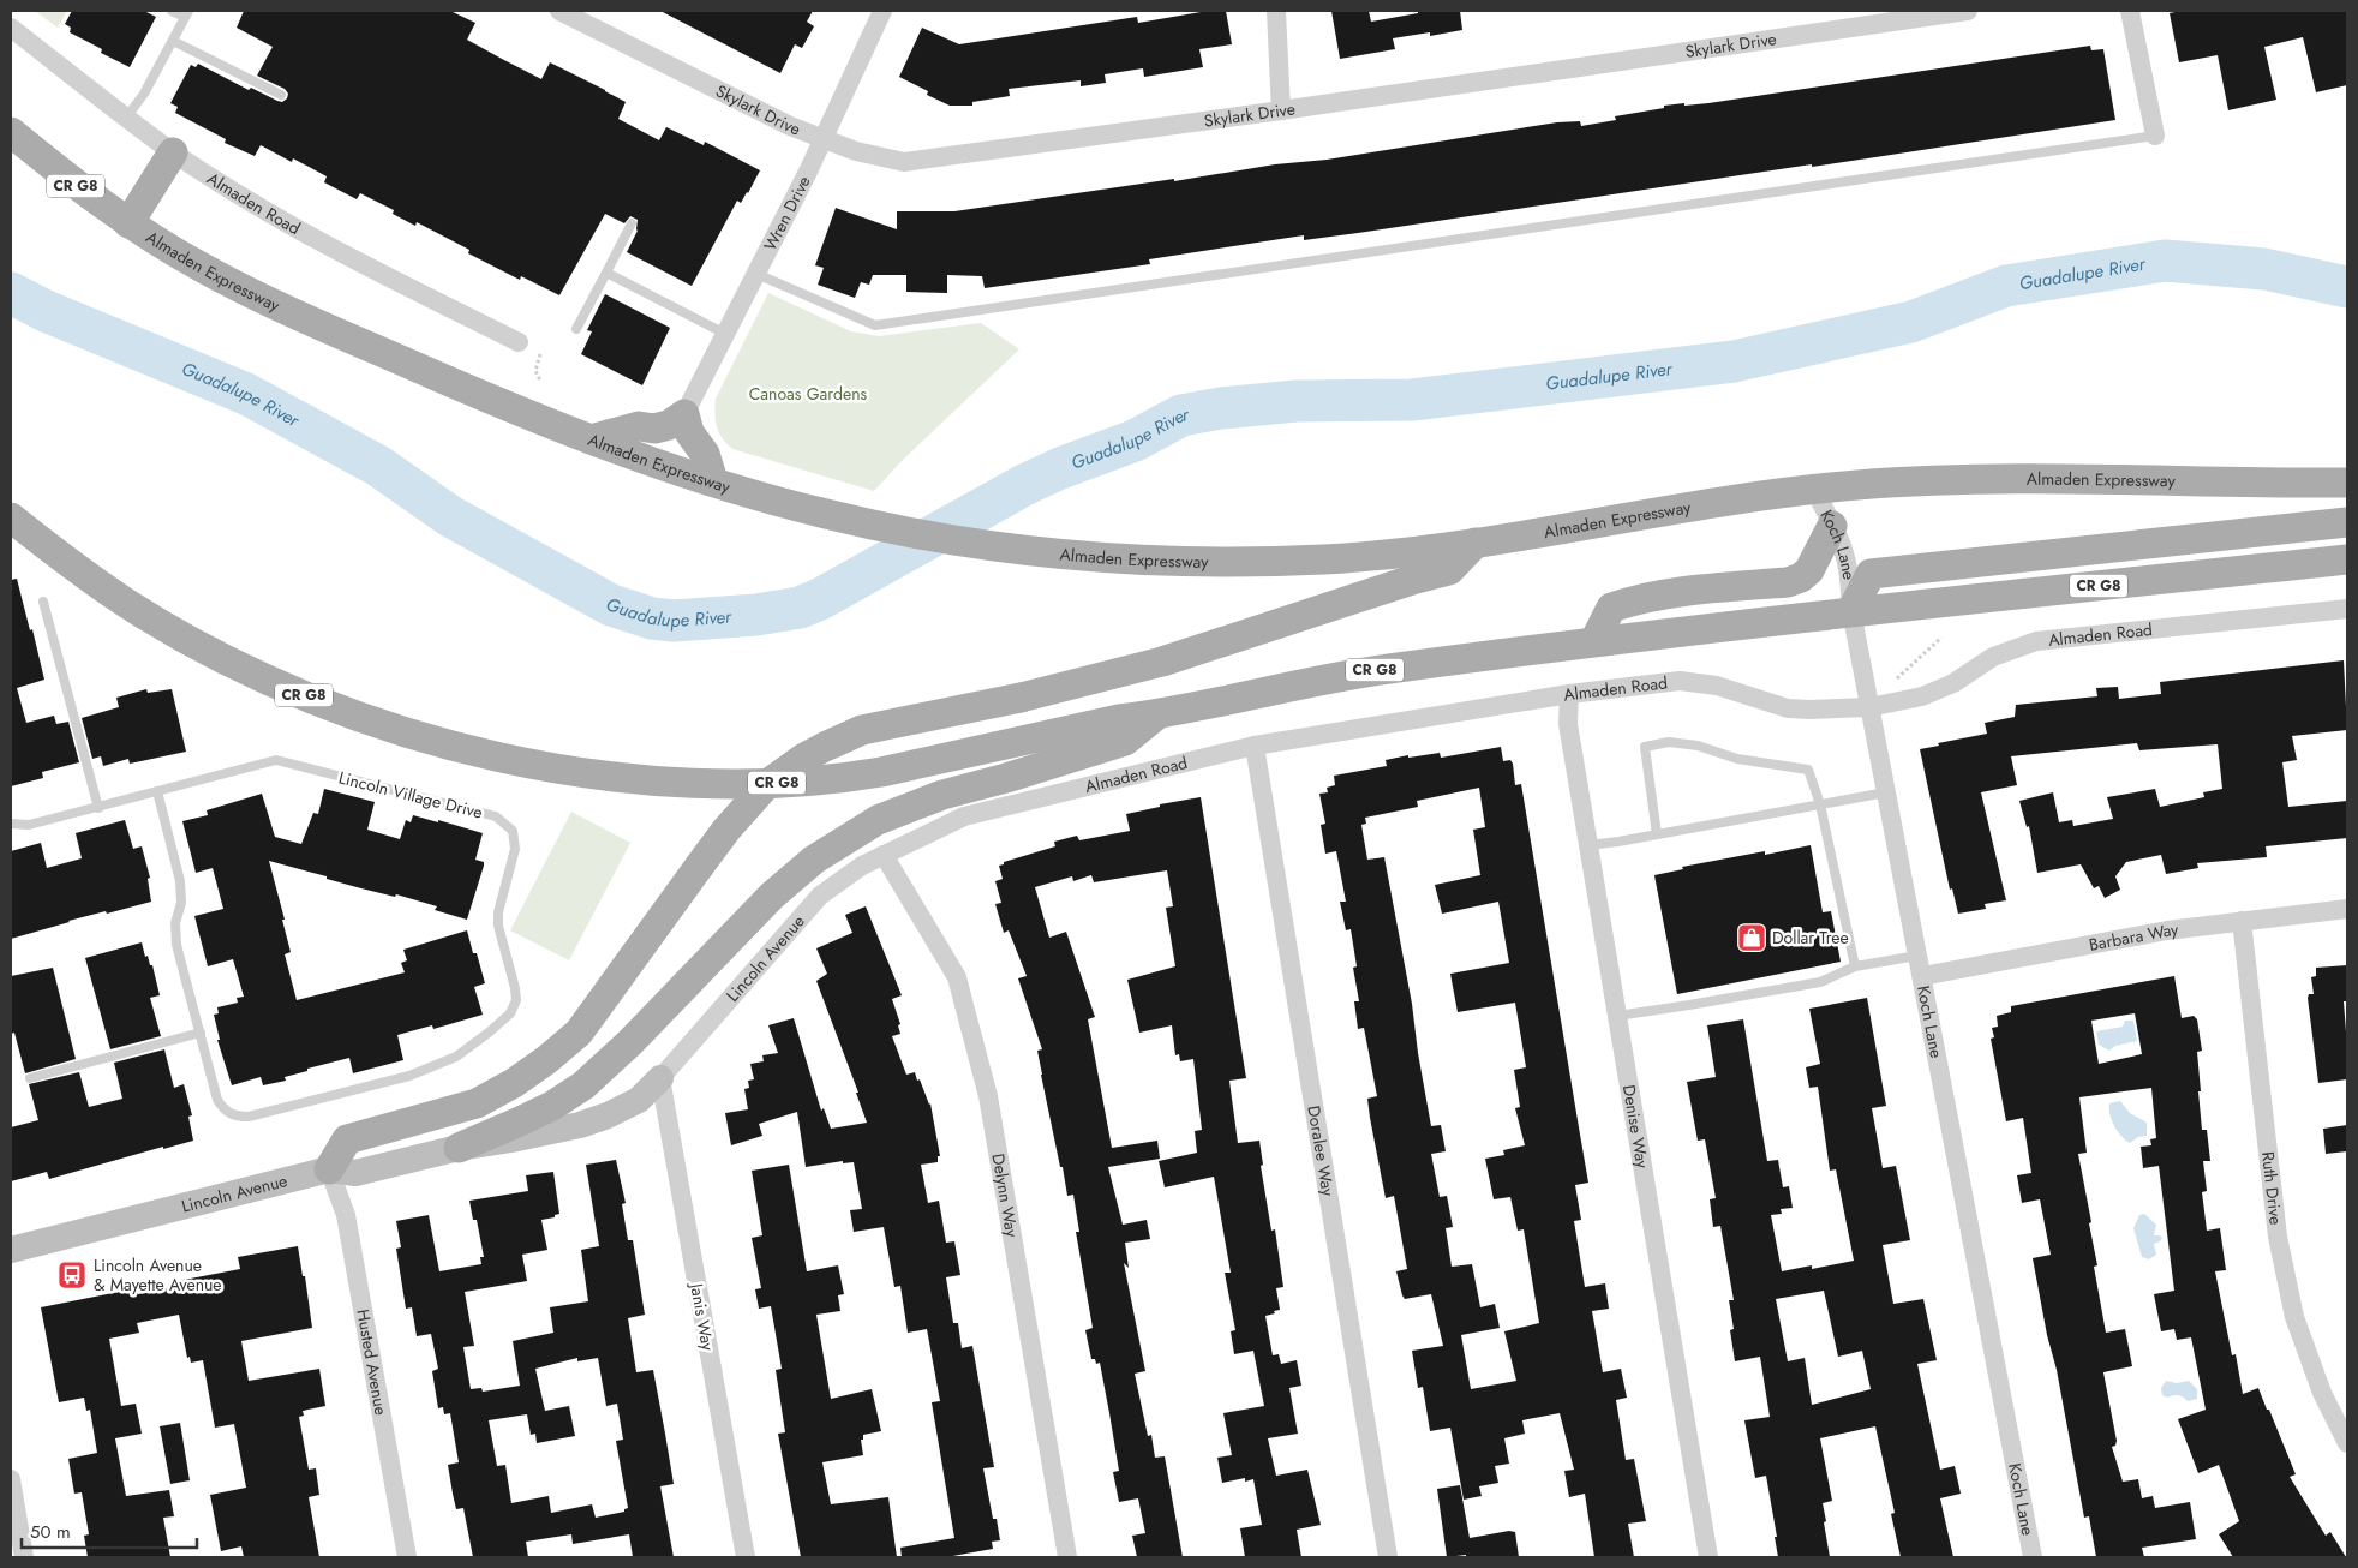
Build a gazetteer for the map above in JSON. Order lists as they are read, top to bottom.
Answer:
{
  "streets": {
    "main road": ["CR G8", "Almaden Expressway", "Lincoln Avenue"],
    "street": [
      "Skylark Drive",
      "Almaden Road",
      "Wren Drive",
      "Koch Lane",
      "Barbara Way",
      "Denise Way",
      "Doralee Way",
      "Ruth Drive",
      "Delynn Way",
      "Janis Way",
      "Husted Avenue"
    ],
    "lane": ["Lincoln Village Drive"]
  },
  "crossings": [
    ["Skylark Drive", "Wren Drive"],
    ["CR G8", "Koch Lane"],
    ["Almaden Road", "Koch Lane"],
    ["Almaden Road", "Lincoln Avenue"],
    ["Almaden Road", "Denise Way"],
    ["Almaden Road", "Doralee Way"],
    ["Almaden Road", "Delynn Way"],
    ["Almaden Expressway", "Koch Lane"],
    ["Koch Lane", "Barbara Way"],
    ["Barbara Way", "Ruth Drive"],
    ["Lincoln Avenue", "Delynn Way"],
    ["Lincoln Avenue", "Janis Way"],
    ["Lincoln Avenue", "Husted Avenue"]
  ],
  "water": ["Guadalupe River"],
  "parks": ["Canoas Gardens"],
  "places": {
    "shop": ["Dollar Tree"],
    "bus stop": ["Lincoln Avenue & Mayette Avenue"]
  },
  "scale_bar": "50 m"
}
